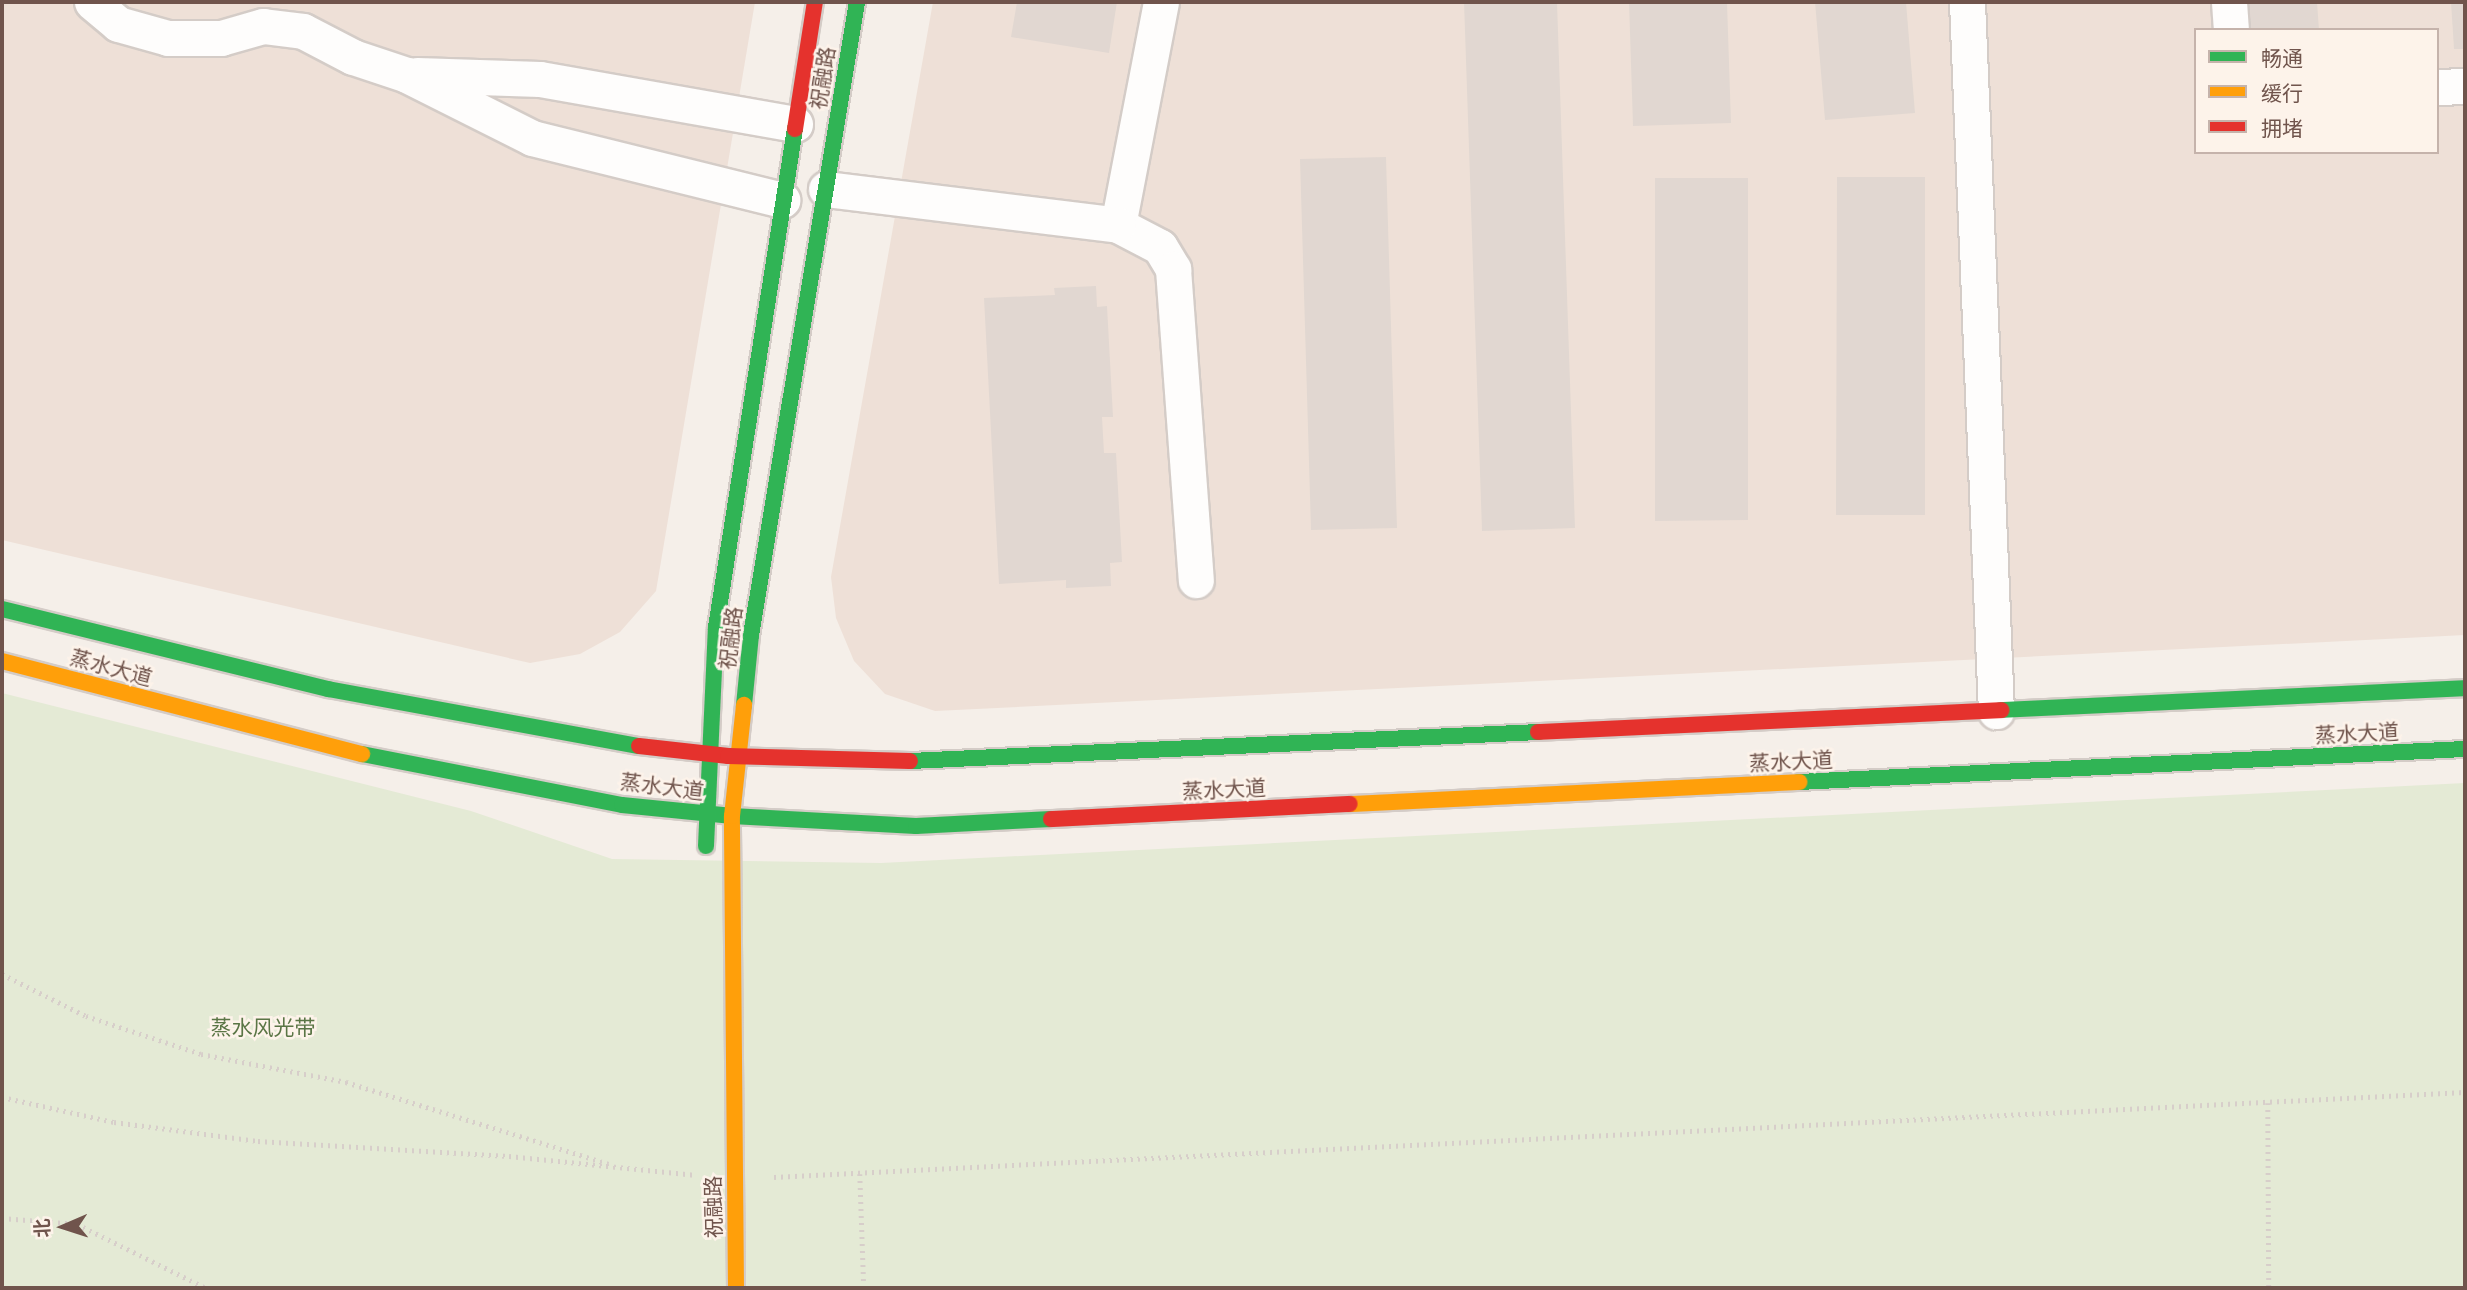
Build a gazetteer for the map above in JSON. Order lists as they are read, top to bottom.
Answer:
{
  "streets": {
    "main road": ["祝融路", "蒸水大道"]
  },
  "crossings": [
    ["祝融路", "蒸水大道"]
  ],
  "parks": ["蒸水风光带"],
  "legend": ["畅通", "缓行", "拥堵"],
  "north": "left"
}
